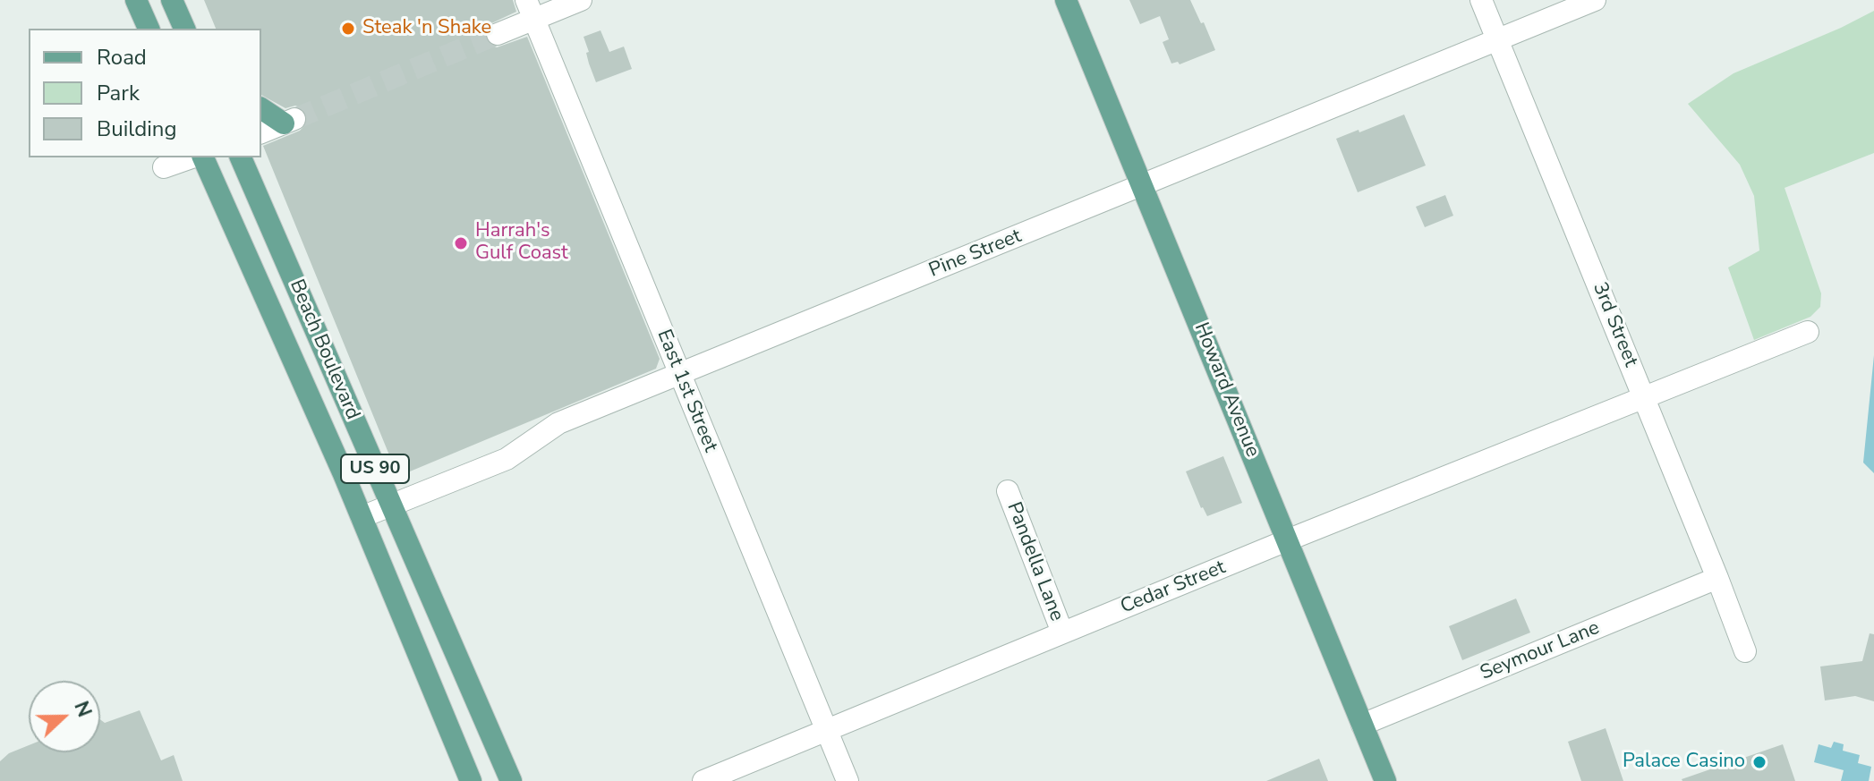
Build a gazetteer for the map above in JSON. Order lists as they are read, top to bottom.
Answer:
{
  "streets": {
    "main road": ["Beach Boulevard", "Howard Avenue", "US 90"],
    "street": [
      "Pine Street",
      "3rd Street",
      "East 1st Street",
      "Pandella Lane",
      "Cedar Street",
      "Seymour Lane"
    ]
  },
  "crossings": [
    ["Pine Street", "3rd Street"],
    ["Pine Street", "Beach Boulevard"],
    ["Pine Street", "Howard Avenue"],
    ["Pine Street", "East 1st Street"],
    ["3rd Street", "Cedar Street"],
    ["3rd Street", "Seymour Lane"],
    ["Howard Avenue", "Cedar Street"],
    ["Howard Avenue", "Seymour Lane"],
    ["East 1st Street", "Cedar Street"],
    ["Pandella Lane", "Cedar Street"]
  ],
  "places": ["Steak 'n Shake", "Harrah's Gulf Coast", "Palace Casino"],
  "legend": ["Road", "Park", "Building"],
  "north": "right"
}
